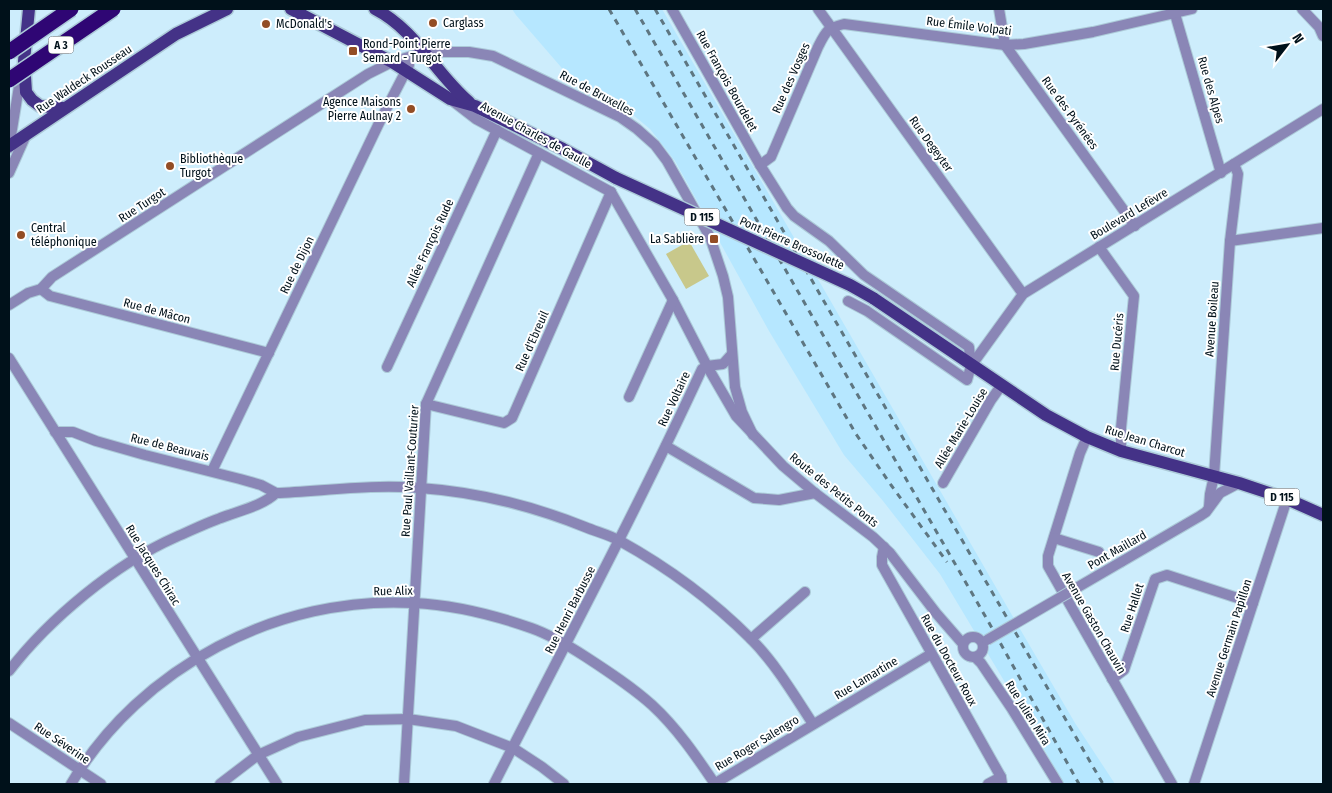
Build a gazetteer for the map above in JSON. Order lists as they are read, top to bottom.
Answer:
{
  "streets": {
    "highway": ["A 3"],
    "main road": [
      "Rue Waldeck Rousseau",
      "Avenue Charles de Gaulle",
      "D 115",
      "Pont Pierre Brossolette",
      "Rue Jean Charcot"
    ],
    "street": [
      "Rue Émile Volpati",
      "Rue des Vosges",
      "Rue François Bourdelet",
      "Rue des Alpes",
      "Rue de Bruxelles",
      "Rue des Pyrénées",
      "Rue Degeyter",
      "Rue Turgot",
      "Boulevard Lefèvre",
      "Allée François Rude",
      "Rue de Dijon",
      "Rue de Mâcon",
      "Avenue Boileau",
      "Rue d'Ebreuil",
      "Rue Ducéris",
      "Rue Voltaire",
      "Allée Marie-Louise",
      "Rue de Beauvais",
      "Rue Paul Vaillant-Couturier",
      "Route des Petits Ponts",
      "Pont Maillard",
      "Rue Jacques Chirac",
      "Rue Alix",
      "Rue Hallet",
      "Rue Henri Barbusse",
      "Avenue Gaston Chauvin",
      "Avenue Germain Papillon",
      "Rue du Docteur Roux",
      "Rue Lamartine",
      "Rue Julien Mira",
      "Rue Séverine",
      "Rue Roger Salengro"
    ]
  },
  "crossings": [
    ["Rue Émile Volpati", "Rue des Vosges"],
    ["Rue Émile Volpati", "Rue des Alpes"],
    ["Rue Émile Volpati", "Rue des Pyrénées"],
    ["Rue Émile Volpati", "Rue Degeyter"],
    ["Rue des Vosges", "Rue François Bourdelet"],
    ["Rue des Vosges", "Rue Degeyter"],
    ["Rue des Alpes", "Boulevard Lefèvre"],
    ["Rue de Bruxelles", "Avenue Charles de Gaulle"],
    ["Rue de Bruxelles", "Rue Turgot"],
    ["Rue de Bruxelles", "Rue de Dijon"],
    ["Rue de Bruxelles", "Route des Petits Ponts"],
    ["Rue des Pyrénées", "Boulevard Lefèvre"],
    ["Avenue Charles de Gaulle", "Rue Turgot"],
    ["Avenue Charles de Gaulle", "Allée François Rude"],
    ["Avenue Charles de Gaulle", "Pont Pierre Brossolette"],
    ["Avenue Charles de Gaulle", "Rue de Dijon"],
    ["Avenue Charles de Gaulle", "Rue d'Ebreuil"],
    ["Avenue Charles de Gaulle", "Rue Paul Vaillant-Couturier"],
    ["Avenue Charles de Gaulle", "Route des Petits Ponts"],
    ["Rue Degeyter", "Boulevard Lefèvre"],
    ["Rue Turgot", "Rue de Mâcon"],
    ["Boulevard Lefèvre", "Avenue Boileau"],
    ["Boulevard Lefèvre", "Rue Ducéris"],
    ["Boulevard Lefèvre", "Rue Jean Charcot"],
    ["Pont Pierre Brossolette", "Rue Jean Charcot"],
    ["Rue de Dijon", "Rue de Mâcon"],
    ["Rue de Dijon", "Rue de Beauvais"],
    ["Avenue Boileau", "Rue Jean Charcot"],
    ["Rue d'Ebreuil", "Rue Paul Vaillant-Couturier"],
    ["Rue d'Ebreuil", "Route des Petits Ponts"],
    ["Rue Ducéris", "Rue Jean Charcot"],
    ["Rue Voltaire", "Route des Petits Ponts"],
    ["Rue Voltaire", "Rue Henri Barbusse"],
    ["Allée Marie-Louise", "Rue Jean Charcot"],
    ["Rue Jean Charcot", "Pont Maillard"],
    ["Rue Jean Charcot", "Avenue Gaston Chauvin"],
    ["Rue Jean Charcot", "Avenue Germain Papillon"],
    ["Rue de Beauvais", "Rue Jacques Chirac"],
    ["Rue Paul Vaillant-Couturier", "Rue Alix"],
    ["Route des Petits Ponts", "Pont Maillard"],
    ["Route des Petits Ponts", "Rue du Docteur Roux"],
    ["Route des Petits Ponts", "Rue Julien Mira"],
    ["Pont Maillard", "Rue Julien Mira"],
    ["Rue Jacques Chirac", "Rue Alix"],
    ["Rue Alix", "Rue Henri Barbusse"],
    ["Rue Alix", "Rue Séverine"],
    ["Rue Alix", "Rue Roger Salengro"],
    ["Rue Hallet", "Avenue Gaston Chauvin"],
    ["Rue Hallet", "Avenue Germain Papillon"],
    ["Rue du Docteur Roux", "Rue Lamartine"],
    ["Rue Lamartine", "Rue Roger Salengro"]
  ],
  "places": {
    "other": [
      "Carglass",
      "McDonald's",
      "Agence Maisons Pierre Aulnay 2",
      "Bibliothèque Turgot",
      "Central téléphonique"
    ],
    "transit": ["Rond-Point Pierre Semard - Turgot", "La Sablière"]
  },
  "north": "top right"
}
